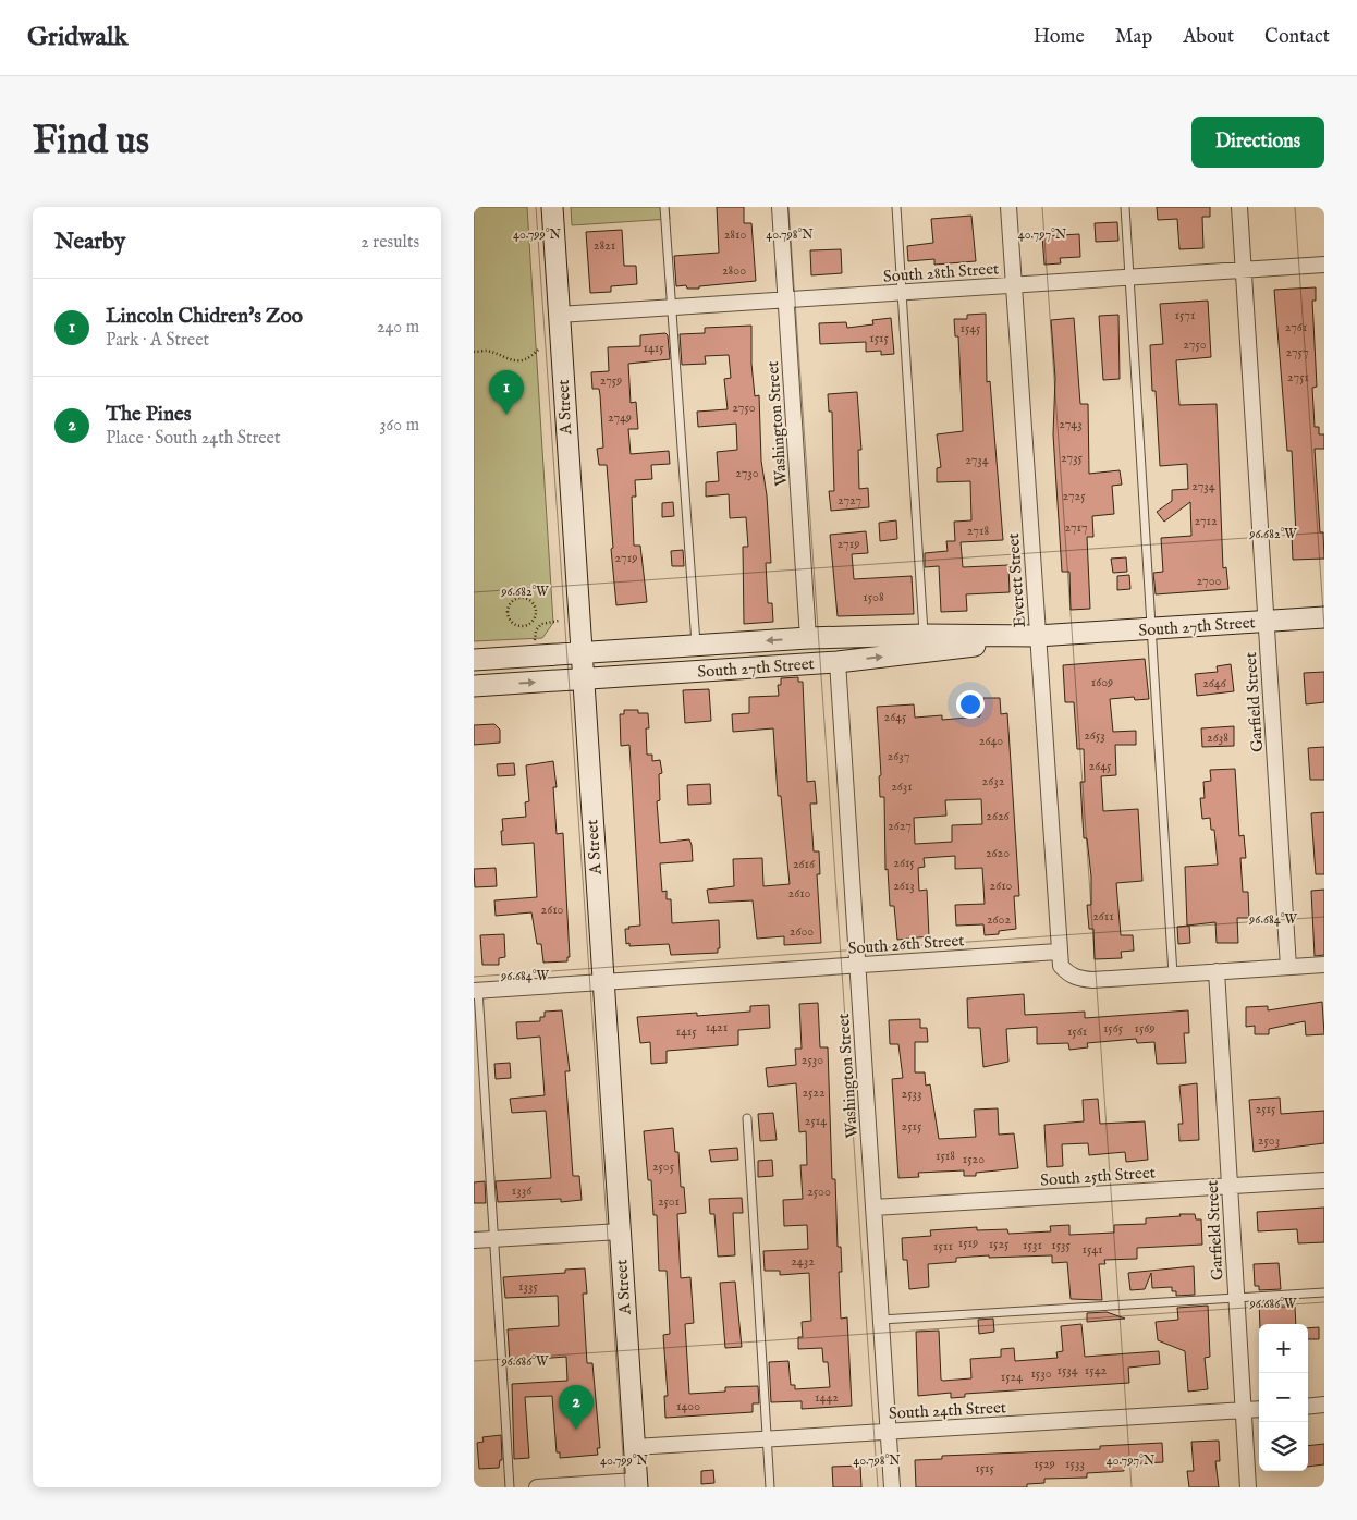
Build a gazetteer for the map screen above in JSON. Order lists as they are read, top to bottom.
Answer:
{
  "streets": {
    "main road": ["A Street", "South 27th Street"],
    "street": [
      "South 28th Street",
      "Washington Street",
      "Everett Street",
      "Garfield Street",
      "South 26th Street",
      "South 25th Street",
      "South 24th Street"
    ]
  },
  "crossings": [
    ["South 28th Street", "A Street"],
    ["South 28th Street", "Washington Street"],
    ["South 28th Street", "Everett Street"],
    ["South 28th Street", "Garfield Street"],
    ["A Street", "South 27th Street"],
    ["A Street", "South 26th Street"],
    ["A Street", "South 24th Street"],
    ["Washington Street", "South 27th Street"],
    ["Washington Street", "South 26th Street"],
    ["Washington Street", "South 25th Street"],
    ["Washington Street", "South 24th Street"],
    ["Everett Street", "South 27th Street"],
    ["Everett Street", "South 26th Street"],
    ["South 27th Street", "Garfield Street"],
    ["Garfield Street", "South 25th Street"],
    ["Garfield Street", "South 24th Street"]
  ],
  "house_numbers": [
    "2810",
    "2821",
    "2800",
    "1571",
    "2761",
    "1545",
    "1515",
    "2750",
    "1415",
    "2757",
    "2751",
    "2759",
    "2750",
    "2749",
    "2743",
    "2735",
    "2734",
    "2730",
    "2734",
    "2725",
    "2727",
    "2712",
    "2717",
    "2718",
    "2719",
    "2719",
    "2700",
    "1508",
    "1609",
    "2646",
    "2645",
    "2653",
    "2638",
    "2640",
    "2637",
    "2645",
    "2632",
    "2631",
    "2626",
    "2627",
    "2620",
    "2615",
    "2616",
    "2613",
    "2610",
    "2610",
    "2610",
    "2611",
    "2602",
    "2600",
    "1421",
    "1565",
    "1569",
    "1415",
    "1561",
    "2530",
    "2522",
    "2533",
    "2515",
    "2514",
    "2515",
    "2503",
    "1518",
    "1520",
    "2505",
    "1336",
    "2500",
    "2501",
    "1519",
    "1525",
    "1531",
    "1535",
    "1511",
    "1541",
    "2432",
    "1335",
    "1534",
    "1542",
    "1530",
    "1524",
    "1442",
    "1400",
    "1529",
    "1533",
    "1515"
  ],
  "page": {
    "header": "Gridwalk",
    "nav": [
      "Home",
      "Map",
      "About",
      "Contact"
    ],
    "buttons": "Directions",
    "title": "Find us",
    "heading": ["Nearby", "2 results"],
    "list": [
      {
        "mark": "1",
        "name": "Lincoln Chidren's Zoo",
        "note": "Park · A Street",
        "value": "240 m"
      },
      {
        "mark": "2",
        "name": "The Pines",
        "note": "Place · South 24th Street",
        "value": "360 m"
      }
    ],
    "pins": ["1", "2"],
    "map_buttons": ["+", "−"]
  },
  "coordinates": [
    "40.799°N",
    "40.798°N",
    "40.797°N",
    "96.682°W",
    "96.684°W",
    "96.686°W"
  ]
}
